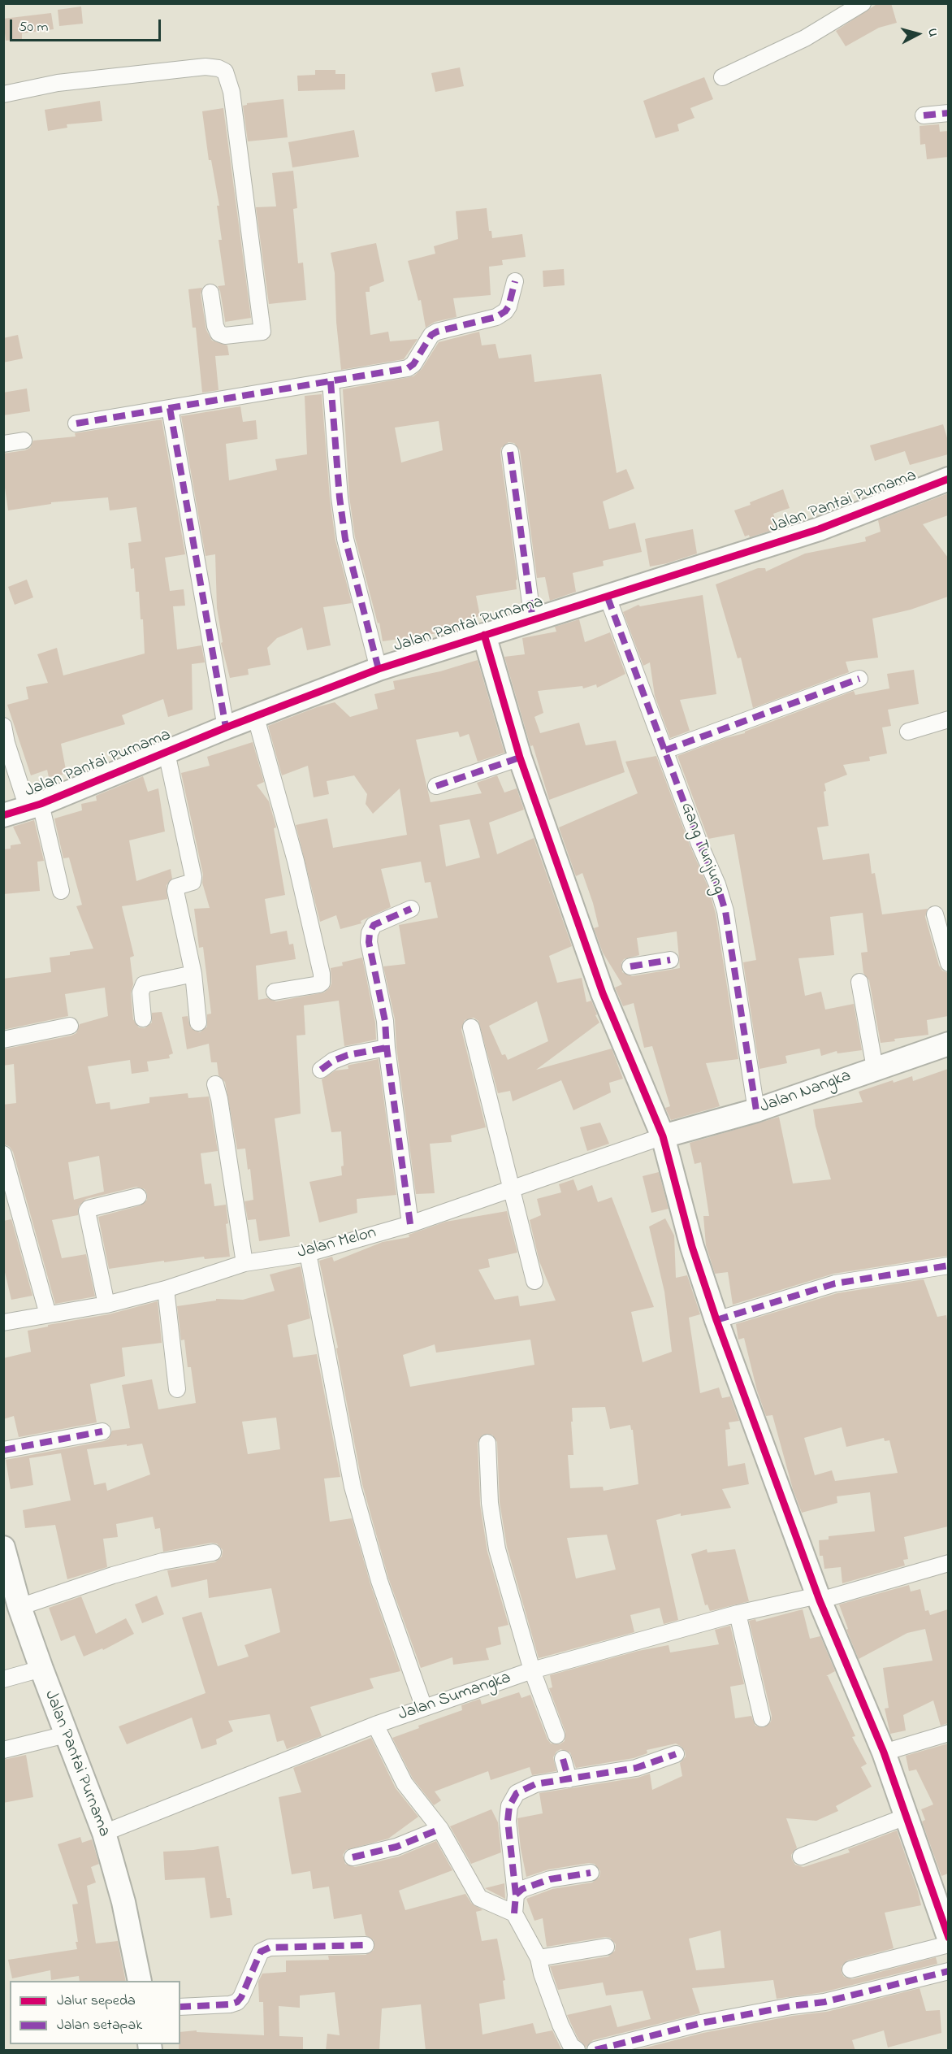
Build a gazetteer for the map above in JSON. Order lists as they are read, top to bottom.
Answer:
{
  "streets": {
    "street": [
      "Jalan Pantai Purnama",
      "Gang Tunjung",
      "Jalan Nangka",
      "Jalan Melon",
      "Jalan Sumangka"
    ]
  },
  "crossings": [
    ["Jalan Pantai Purnama", "Gang Tunjung"],
    ["Jalan Pantai Purnama", "Jalan Sumangka"],
    ["Gang Tunjung", "Jalan Nangka"],
    ["Jalan Nangka", "Jalan Melon"]
  ],
  "legend": ["Jalur sepeda", "Jalan setapak"],
  "scale_bar": "50 m",
  "north": "right"
}
